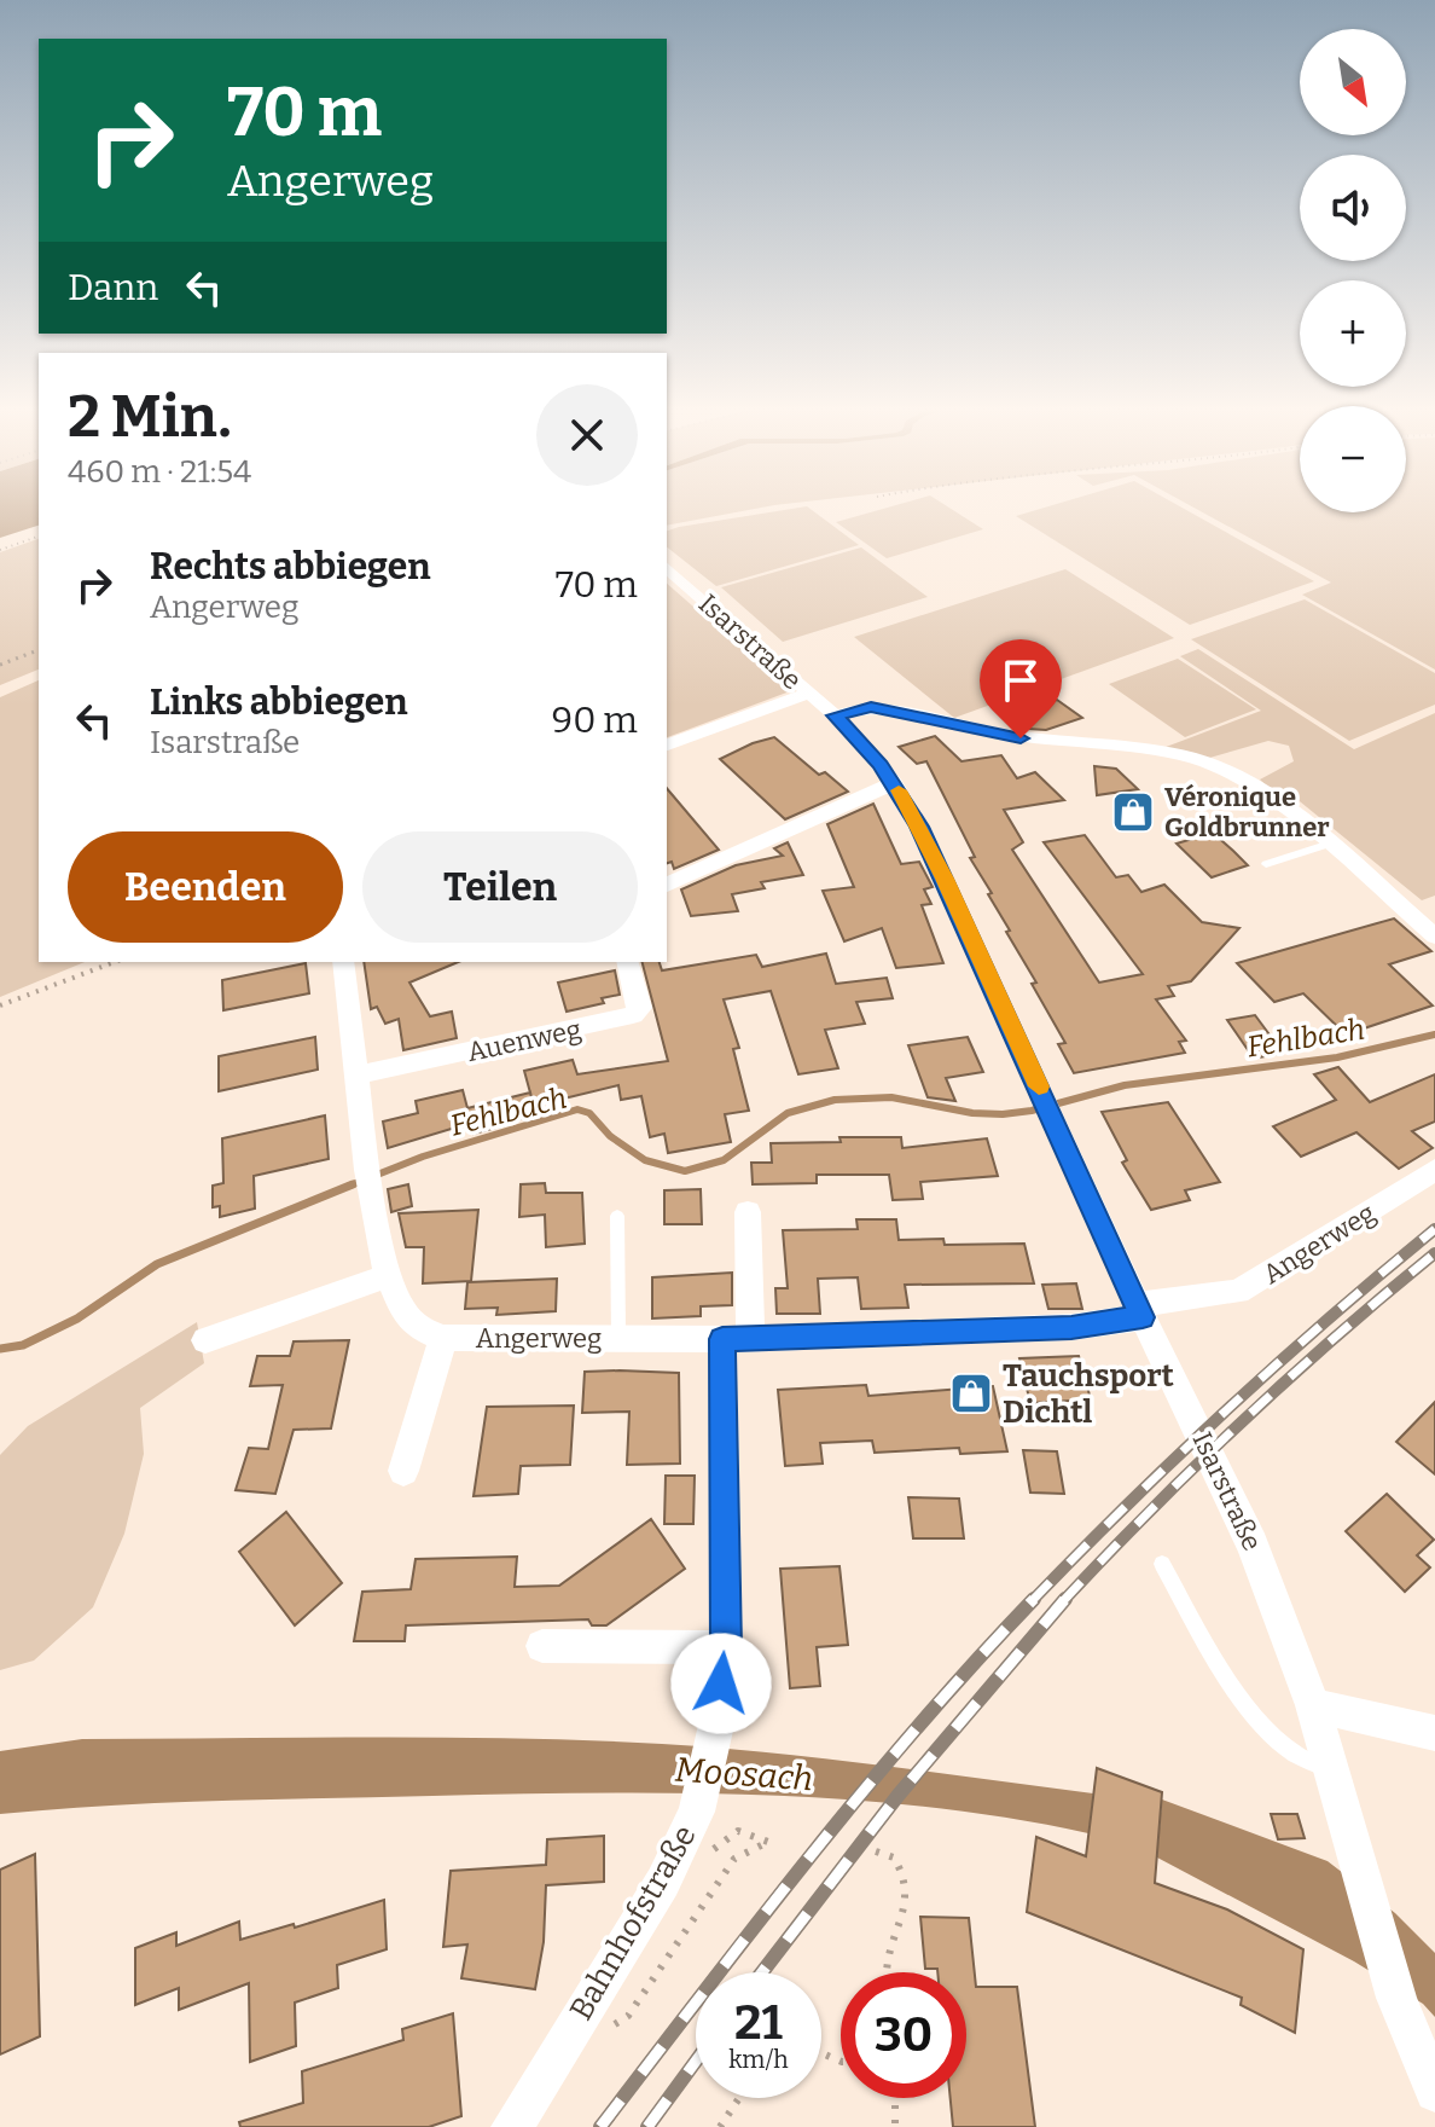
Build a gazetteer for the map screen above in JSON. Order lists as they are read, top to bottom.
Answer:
{
  "streets": {
    "street": [
      "Isarstraße",
      "Auenweg",
      "Angerweg",
      "Bahnhofstraße"
    ]
  },
  "crossings": [
    ["Isarstraße", "Angerweg"],
    ["Auenweg", "Angerweg"]
  ],
  "water": ["Fehlbach", "Moosach"],
  "places": {
    "shop": ["Véronique Goldbrunner", "Tauchsport Dichtl"]
  },
  "north": "bottom right",
  "page": {
    "map_buttons": ["+", "−"],
    "turn": ["70 m", "Angerweg"],
    "then": "Dann",
    "heading": ["2 Min.", "460 m · 21:54"],
    "list": [
      {
        "name": "Rechts abbiegen",
        "note": "Angerweg",
        "value": "70 m"
      },
      {
        "name": "Links abbiegen",
        "note": "Isarstraße",
        "value": "90 m"
      }
    ],
    "buttons": ["Beenden", "Teilen"],
    "speed": "21 km/h",
    "limit": "30"
  }
}
